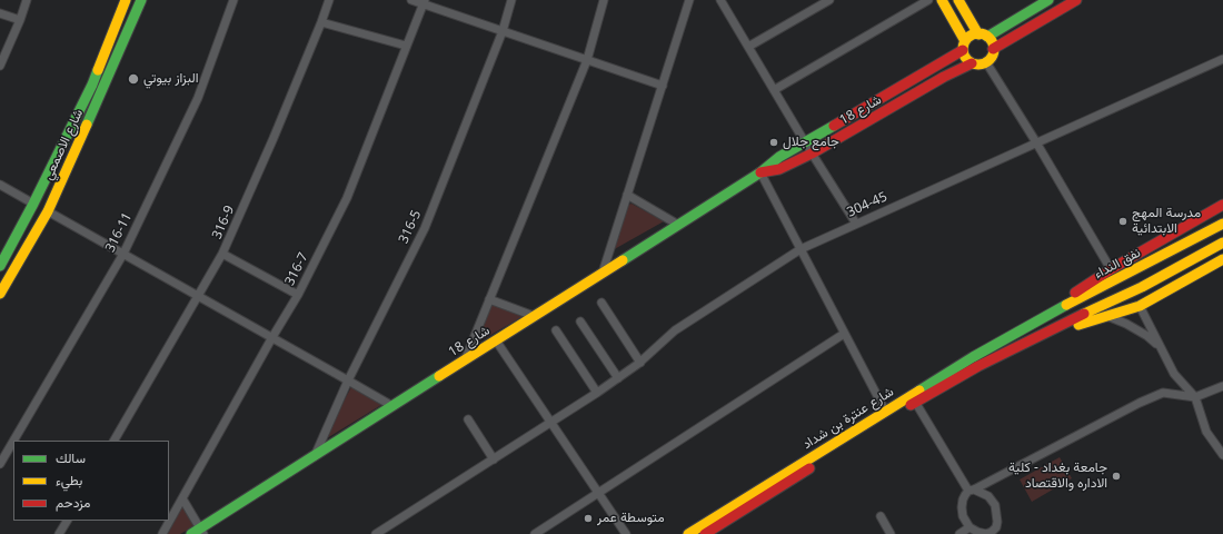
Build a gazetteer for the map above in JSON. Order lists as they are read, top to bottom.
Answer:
{
  "streets": {
    "street": [
      "شارع 18",
      "شارع الاصمعي",
      "304-45",
      "316-9",
      "316-5",
      "316-11",
      "نفق النداء",
      "316-7",
      "شارع عنترة بن شداد"
    ]
  },
  "crossings": [
    ["شارع 18", "316-5"],
    ["نفق النداء", "شارع عنترة بن شداد"]
  ],
  "places": [
    "البزاز بيوتي",
    "جامع جلال",
    "مدرسة المهج الابتدائية",
    "جامعة بغداد - كلية الاداره والاقتصاد",
    "متوسطة عمر"
  ],
  "legend": ["سالك", "بطيء", "مزدحم"]
}
